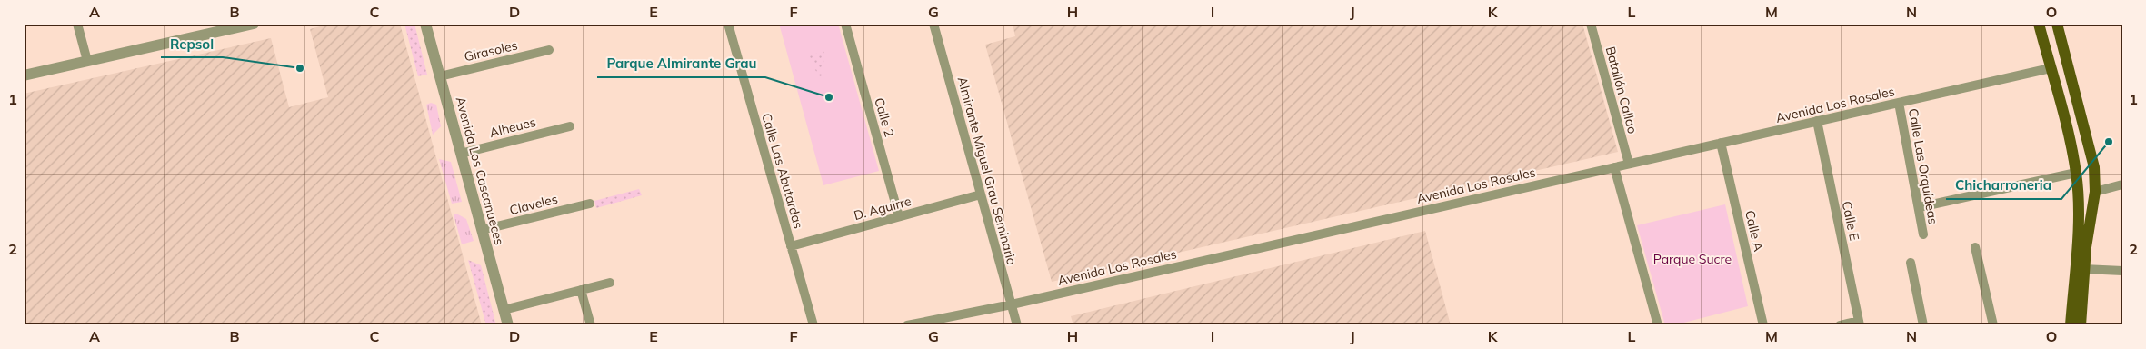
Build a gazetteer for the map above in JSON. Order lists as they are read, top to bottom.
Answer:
{
  "streets": {
    "street": [
      "Girasoles",
      "Batallón Callao",
      "Avenida Los Rosales",
      "Calle 2",
      "Alheues",
      "Calle Las Orquídeas",
      "Avenida Los Cascanueces",
      "Calle Las Abutardas",
      "Almirante Miguel Grau Seminario",
      "Claveles",
      "D. Aguirre",
      "Calle E",
      "Calle A"
    ]
  },
  "crossings": [
    ["Girasoles", "Avenida Los Cascanueces"],
    ["Batallón Callao", "Avenida Los Rosales"],
    ["Avenida Los Rosales", "Calle Las Orquídeas"],
    ["Avenida Los Rosales", "Almirante Miguel Grau Seminario"],
    ["Avenida Los Rosales", "Calle E"],
    ["Avenida Los Rosales", "Calle A"],
    ["Calle 2", "D. Aguirre"],
    ["Alheues", "Avenida Los Cascanueces"],
    ["Avenida Los Cascanueces", "Claveles"],
    ["Calle Las Abutardas", "D. Aguirre"],
    ["Almirante Miguel Grau Seminario", "D. Aguirre"]
  ],
  "parks": ["Parque Sucre"],
  "places": ["Repsol", "Parque Almirante Grau", "Chicharroneria"],
  "grid": {
    "columns": [
      "A",
      "B",
      "C",
      "D",
      "E",
      "F",
      "G",
      "H",
      "I",
      "J",
      "K",
      "L",
      "M",
      "N",
      "O"
    ],
    "rows": ["1", "2"]
  }
}
